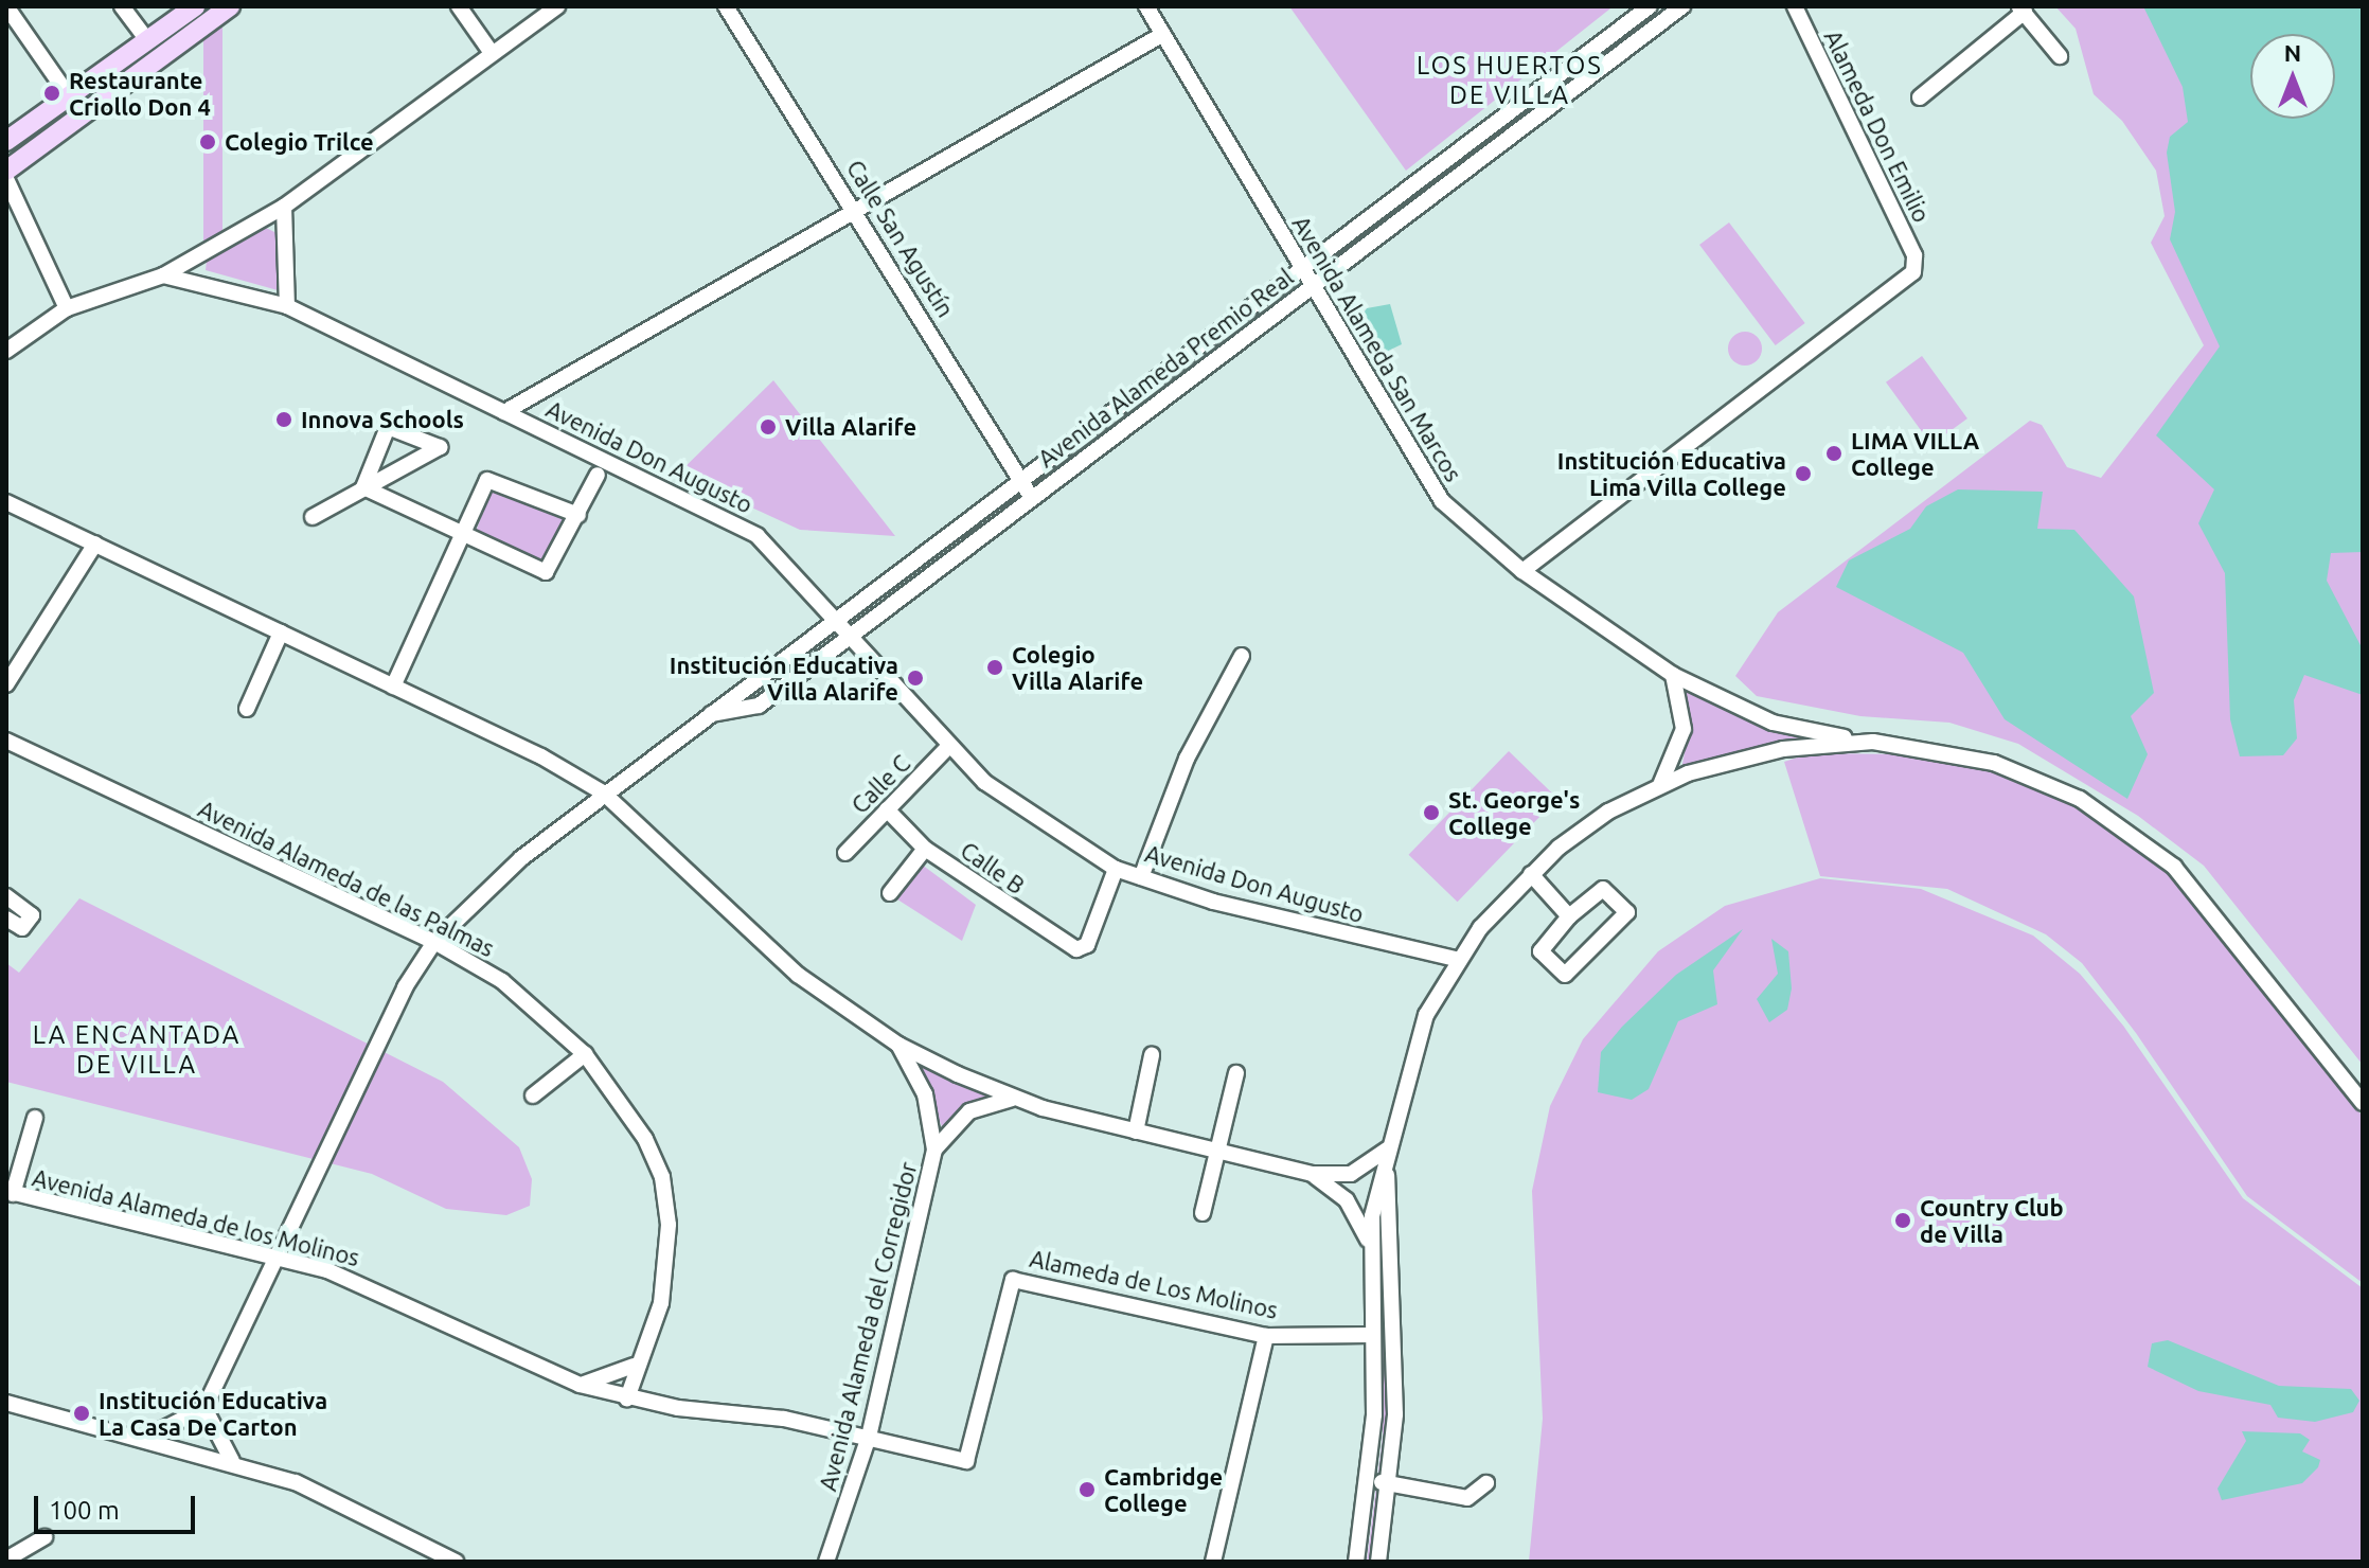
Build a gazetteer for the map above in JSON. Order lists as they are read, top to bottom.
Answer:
{
  "streets": {
    "street": [
      "Alameda Don Emilio",
      "Calle San Agustín",
      "Avenida Alameda San Marcos",
      "Avenida Alameda Premio Real",
      "Avenida Don Augusto",
      "Calle C",
      "Calle B",
      "Avenida Alameda de las Palmas",
      "Avenida Alameda de los Molinos",
      "Alameda de Los Molinos",
      "Avenida Alameda del Corregidor"
    ]
  },
  "crossings": [
    ["Alameda Don Emilio", "Avenida Alameda San Marcos"],
    ["Calle San Agustín", "Avenida Alameda Premio Real"],
    ["Avenida Alameda San Marcos", "Avenida Alameda Premio Real"],
    ["Avenida Alameda Premio Real", "Avenida Don Augusto"],
    ["Avenida Alameda Premio Real", "Avenida Alameda de las Palmas"],
    ["Avenida Alameda Premio Real", "Avenida Alameda de los Molinos"],
    ["Avenida Don Augusto", "Calle C"],
    ["Avenida Don Augusto", "Calle B"],
    ["Calle C", "Calle B"],
    ["Avenida Alameda de las Palmas", "Avenida Alameda de los Molinos"],
    ["Avenida Alameda de los Molinos", "Alameda de Los Molinos"],
    ["Avenida Alameda de los Molinos", "Avenida Alameda del Corregidor"]
  ],
  "districts": ["LOS HUERTOS DE VILLA", "LA ENCANTADA DE VILLA"],
  "places": [
    "Restaurante Criollo Don 4",
    "Colegio Trilce",
    "Innova Schools",
    "Villa Alarife",
    "LIMA VILLA College",
    "Institución Educativa Lima Villa College",
    "Colegio Villa Alarife",
    "Institución Educativa Villa Alarife",
    "St. George's College",
    "Country Club de Villa",
    "Institución Educativa La Casa De Carton",
    "Cambridge College"
  ],
  "scale_bar": "100 m",
  "north": "top"
}
